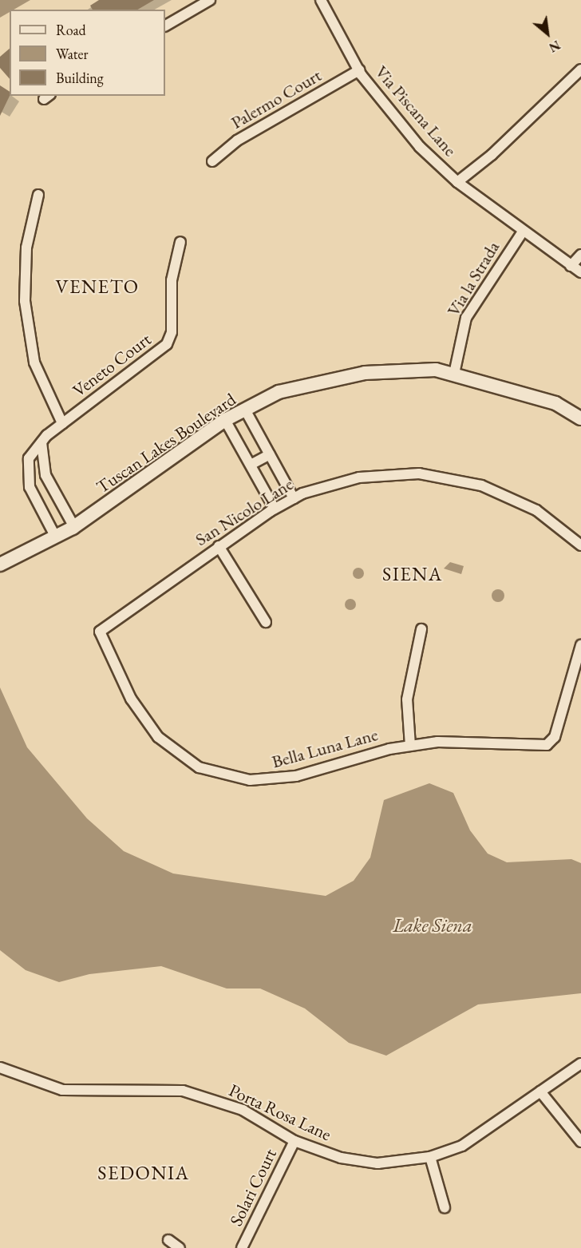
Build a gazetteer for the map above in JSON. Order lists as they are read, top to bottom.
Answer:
{
  "streets": {
    "street": [
      "Palermo Court",
      "Via Piscana Lane",
      "Via la Strada",
      "Veneto Court",
      "Tuscan Lakes Boulevard",
      "San Nicolo Lane",
      "Bella Luna Lane",
      "Porta Rosa Lane",
      "Solari Court"
    ]
  },
  "crossings": [
    ["Palermo Court", "Via Piscana Lane"],
    ["Via Piscana Lane", "Via la Strada"],
    ["Via la Strada", "Tuscan Lakes Boulevard"],
    ["Veneto Court", "Tuscan Lakes Boulevard"],
    ["San Nicolo Lane", "Bella Luna Lane"],
    ["Porta Rosa Lane", "Solari Court"]
  ],
  "districts": ["VENETO", "SIENA", "SEDONIA"],
  "water": ["Lake Siena"],
  "legend": ["Road", "Water", "Building"],
  "north": "bottom right"
}
